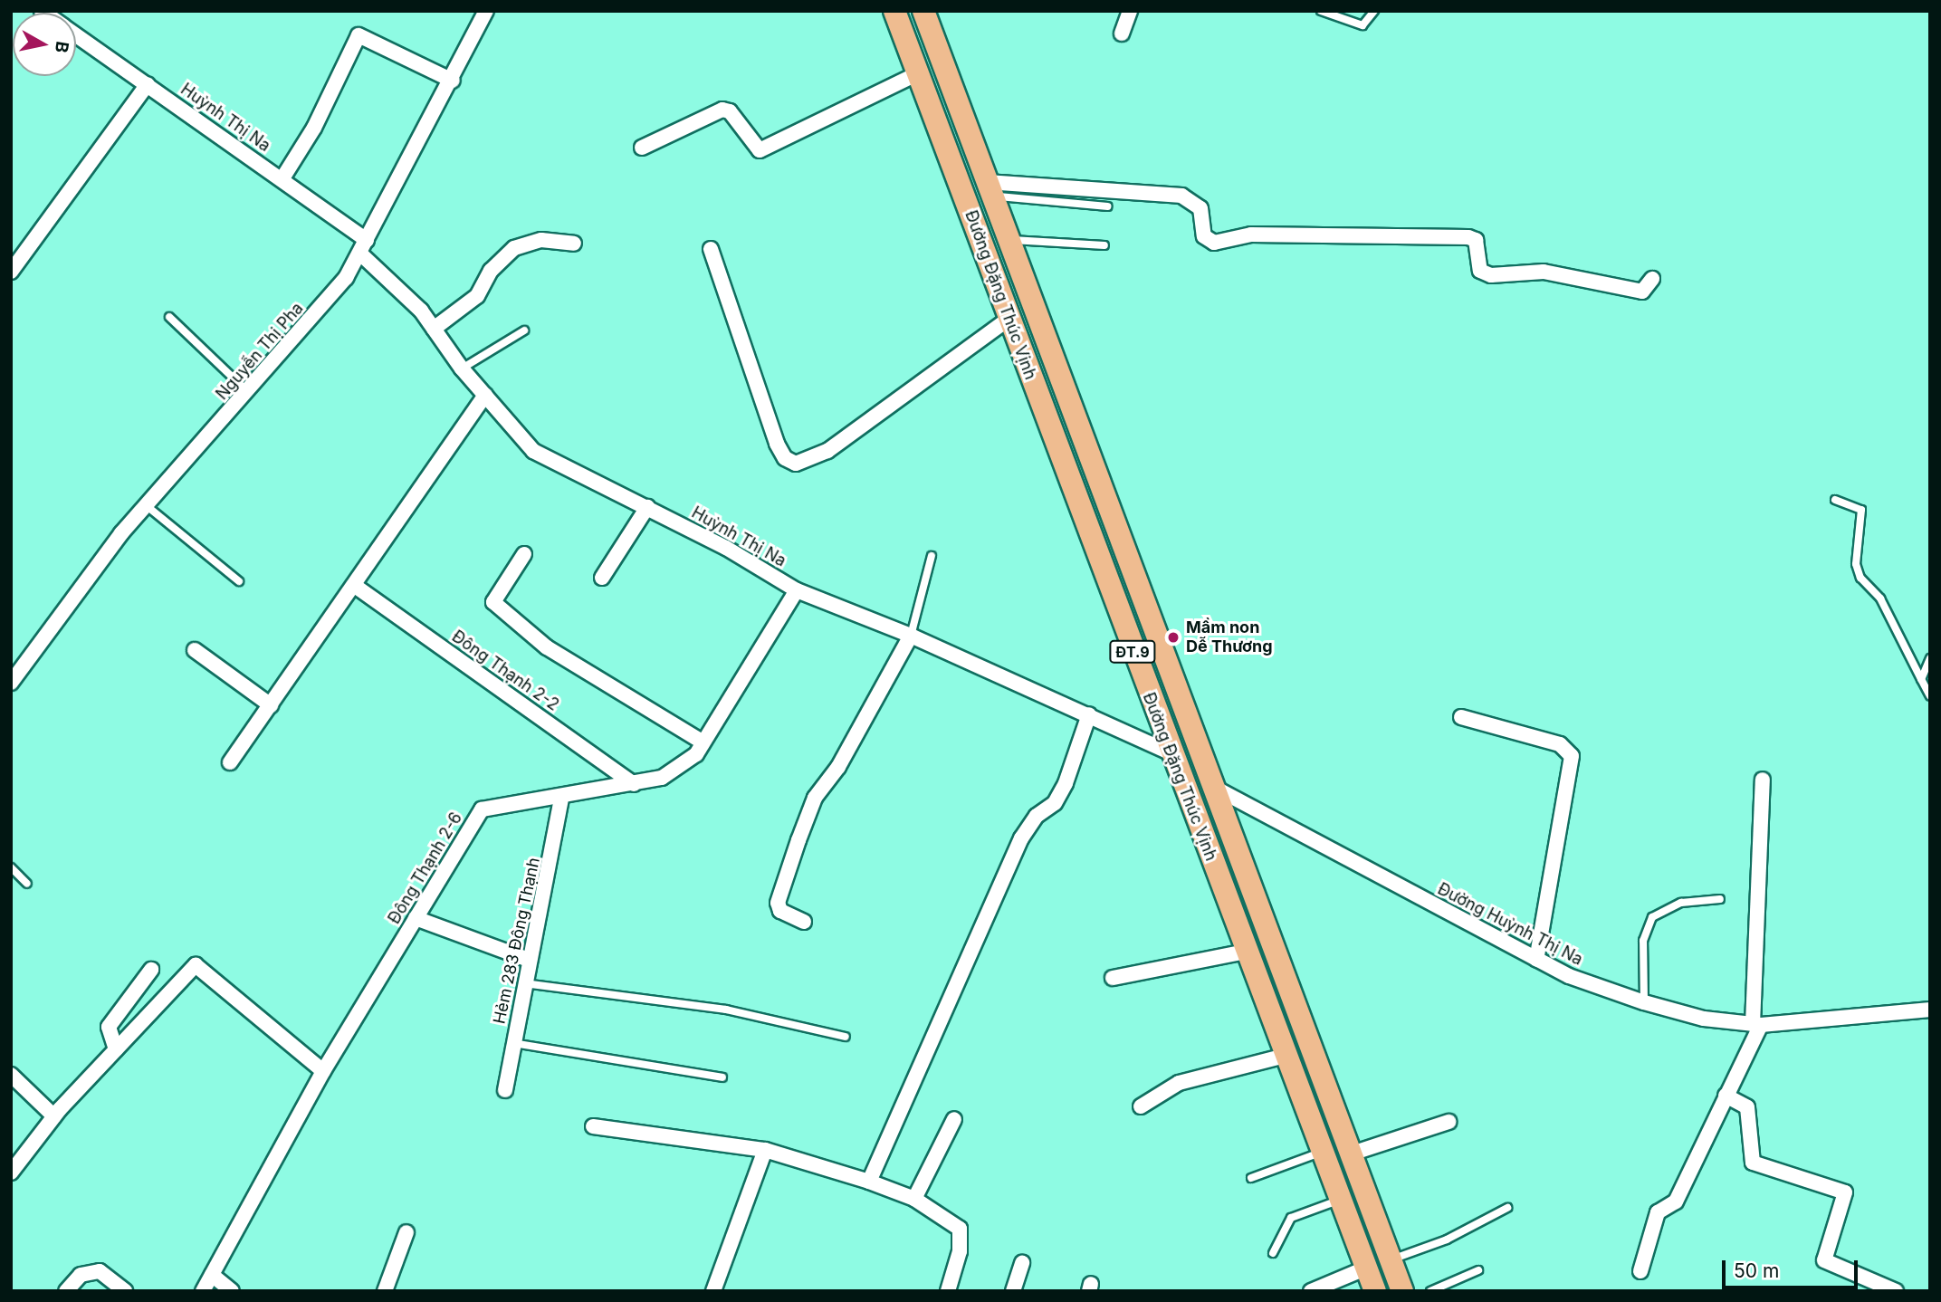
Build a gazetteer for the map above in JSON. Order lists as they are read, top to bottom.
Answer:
{
  "streets": {
    "main road": ["Đường Đặng Thúc Vịnh", "ĐT.9"],
    "street": [
      "Huỳnh Thị Na",
      "Nguyễn Thị Pha",
      "Đông Thạnh 2-2",
      "Đông Thạnh 2-6",
      "Đường Huỳnh Thị Na",
      "Hẻm 283 Đông Thạnh"
    ]
  },
  "crossings": [
    ["Huỳnh Thị Na", "Đường Đặng Thúc Vịnh"],
    ["Huỳnh Thị Na", "Nguyễn Thị Pha"],
    ["Huỳnh Thị Na", "Đông Thạnh 2-6"],
    ["Đường Đặng Thúc Vịnh", "Đường Huỳnh Thị Na"],
    ["Đông Thạnh 2-2", "Đông Thạnh 2-6"],
    ["Đông Thạnh 2-6", "Hẻm 283 Đông Thạnh"]
  ],
  "places": ["Mầm non Dễ Thương"],
  "scale_bar": "50 m",
  "north": "right"
}
